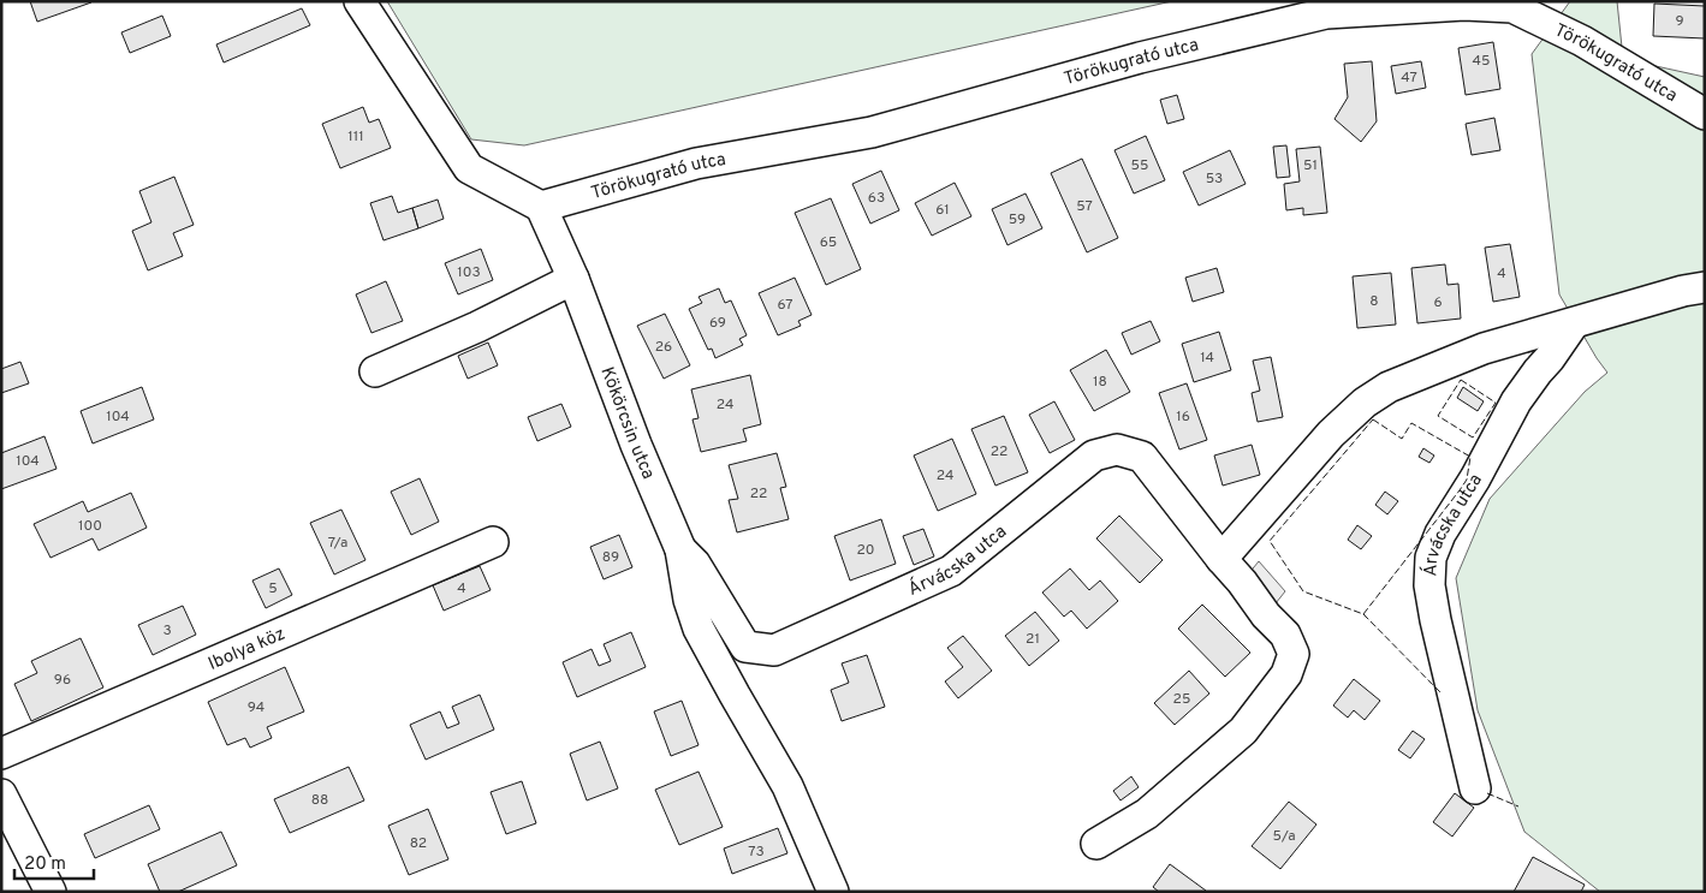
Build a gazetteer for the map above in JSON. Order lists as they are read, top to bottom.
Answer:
{
  "streets": {
    "street": [
      "Törökugrató utca",
      "Kökörcsin utca",
      "Árvácska utca",
      "Ibolya köz"
    ]
  },
  "crossings": [
    ["Törökugrató utca", "Kökörcsin utca"],
    ["Kökörcsin utca", "Árvácska utca"]
  ],
  "house_numbers": [
    "9",
    "45",
    "47",
    "111",
    "55",
    "51",
    "53",
    "63",
    "57",
    "61",
    "59",
    "65",
    "103",
    "4",
    "8",
    "6",
    "67",
    "69",
    "26",
    "14",
    "18",
    "24",
    "104",
    "16",
    "22",
    "104",
    "24",
    "22",
    "100",
    "7/a",
    "20",
    "89",
    "5",
    "4",
    "3",
    "21",
    "96",
    "25",
    "94",
    "88",
    "5/a",
    "82",
    "73"
  ],
  "scale_bar": "20 m"
}
